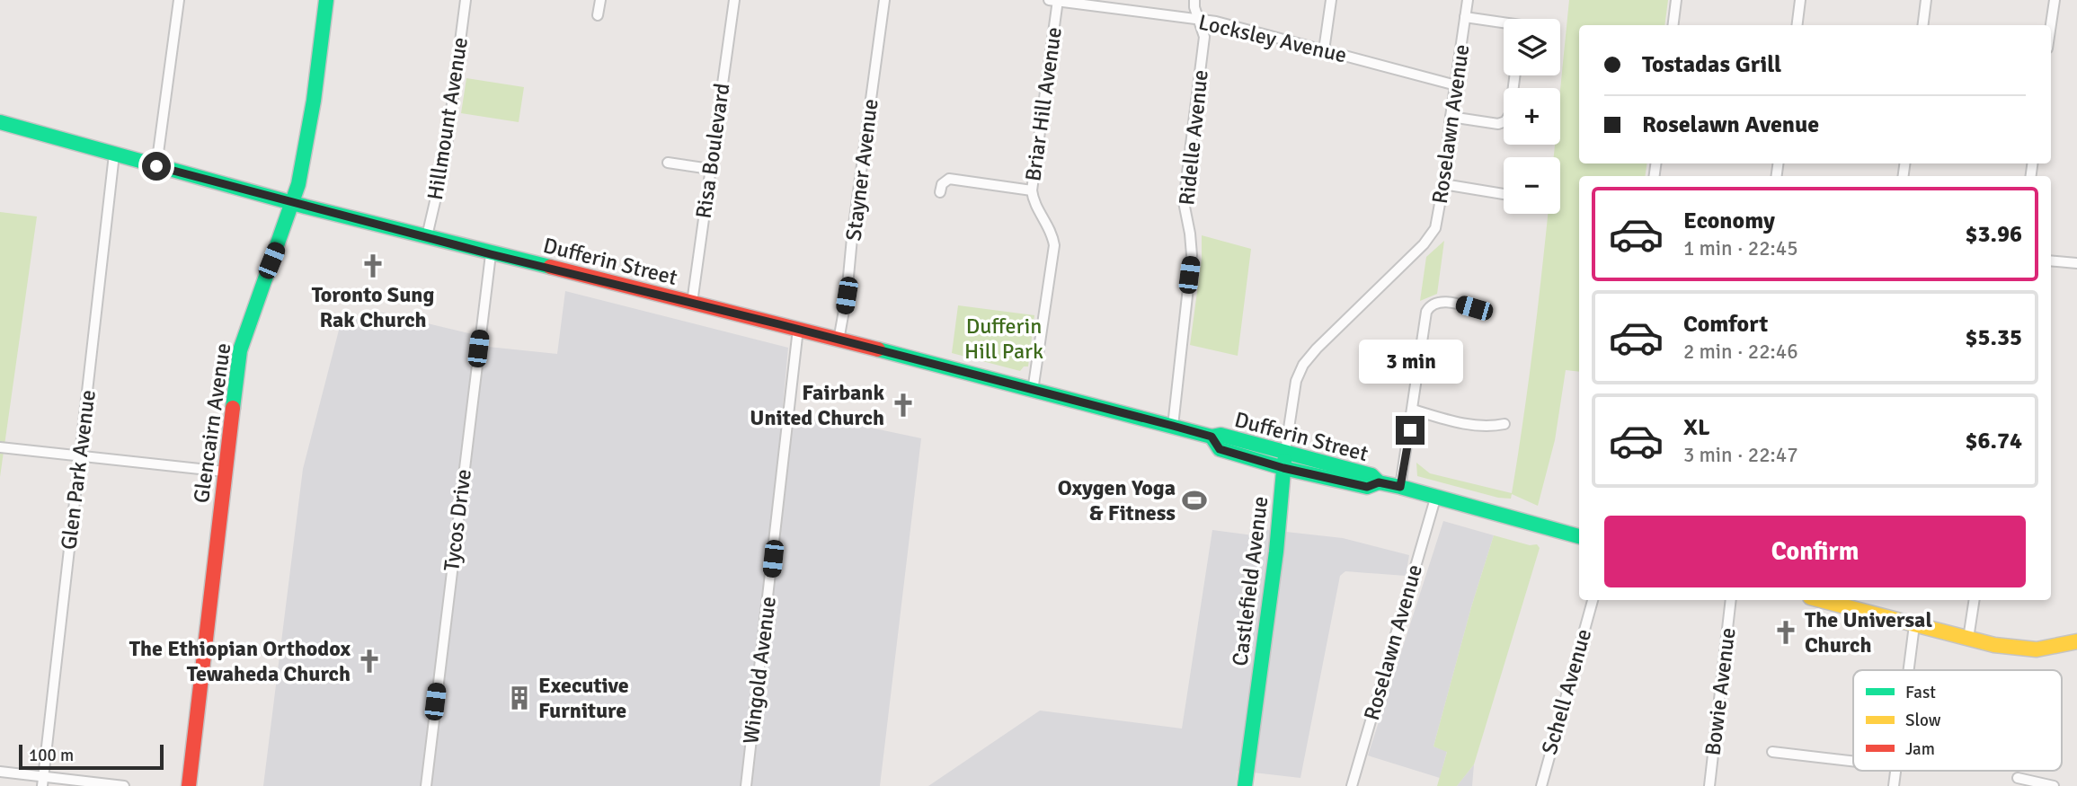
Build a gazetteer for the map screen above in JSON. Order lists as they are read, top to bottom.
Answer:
{
  "streets": {
    "main road": ["Dufferin Street", "Glencairn Avenue", "Castlefield Avenue"],
    "street": [
      "Locksley Avenue",
      "Briar Hill Avenue",
      "Hillmount Avenue",
      "Roselawn Avenue",
      "Ridelle Avenue",
      "Risa Boulevard",
      "Stayner Avenue",
      "Glen Park Avenue",
      "Tycos Drive",
      "Wingold Avenue",
      "Schell Avenue",
      "Bowie Avenue"
    ]
  },
  "crossings": [
    ["Locksley Avenue", "Briar Hill Avenue"],
    ["Locksley Avenue", "Roselawn Avenue"],
    ["Locksley Avenue", "Ridelle Avenue"],
    ["Briar Hill Avenue", "Dufferin Street"],
    ["Hillmount Avenue", "Dufferin Street"],
    ["Roselawn Avenue", "Dufferin Street"],
    ["Roselawn Avenue", "Castlefield Avenue"],
    ["Ridelle Avenue", "Dufferin Street"],
    ["Risa Boulevard", "Dufferin Street"],
    ["Stayner Avenue", "Dufferin Street"],
    ["Dufferin Street", "Glencairn Avenue"],
    ["Dufferin Street", "Glen Park Avenue"],
    ["Dufferin Street", "Tycos Drive"],
    ["Dufferin Street", "Castlefield Avenue"],
    ["Dufferin Street", "Wingold Avenue"]
  ],
  "parks": ["Dufferin Hill Park"],
  "places": {
    "church": [
      "Toronto Sung Rak Church",
      "Fairbank United Church",
      "The Universal Church",
      "The Ethiopian Orthodox Tewaheda Church"
    ],
    "sports": ["Oxygen Yoga & Fitness"],
    "building": ["Executive Furniture"]
  },
  "legend": ["Fast", "Slow", "Jam"],
  "scale_bar": "100 m",
  "page": {
    "map_buttons": ["+", "−"],
    "banner": ["Tostadas Grill", "Roselawn Avenue"],
    "list": [
      {
        "name": "Economy",
        "note": "1 min · 22:45",
        "value": "$3.96"
      },
      {
        "name": "Comfort",
        "note": "2 min · 22:46",
        "value": "$5.35"
      },
      {
        "name": "XL",
        "note": "3 min · 22:47",
        "value": "$6.74"
      }
    ],
    "bubble": "3 min",
    "buttons": "Confirm",
    "scale": "100 m"
  }
}
